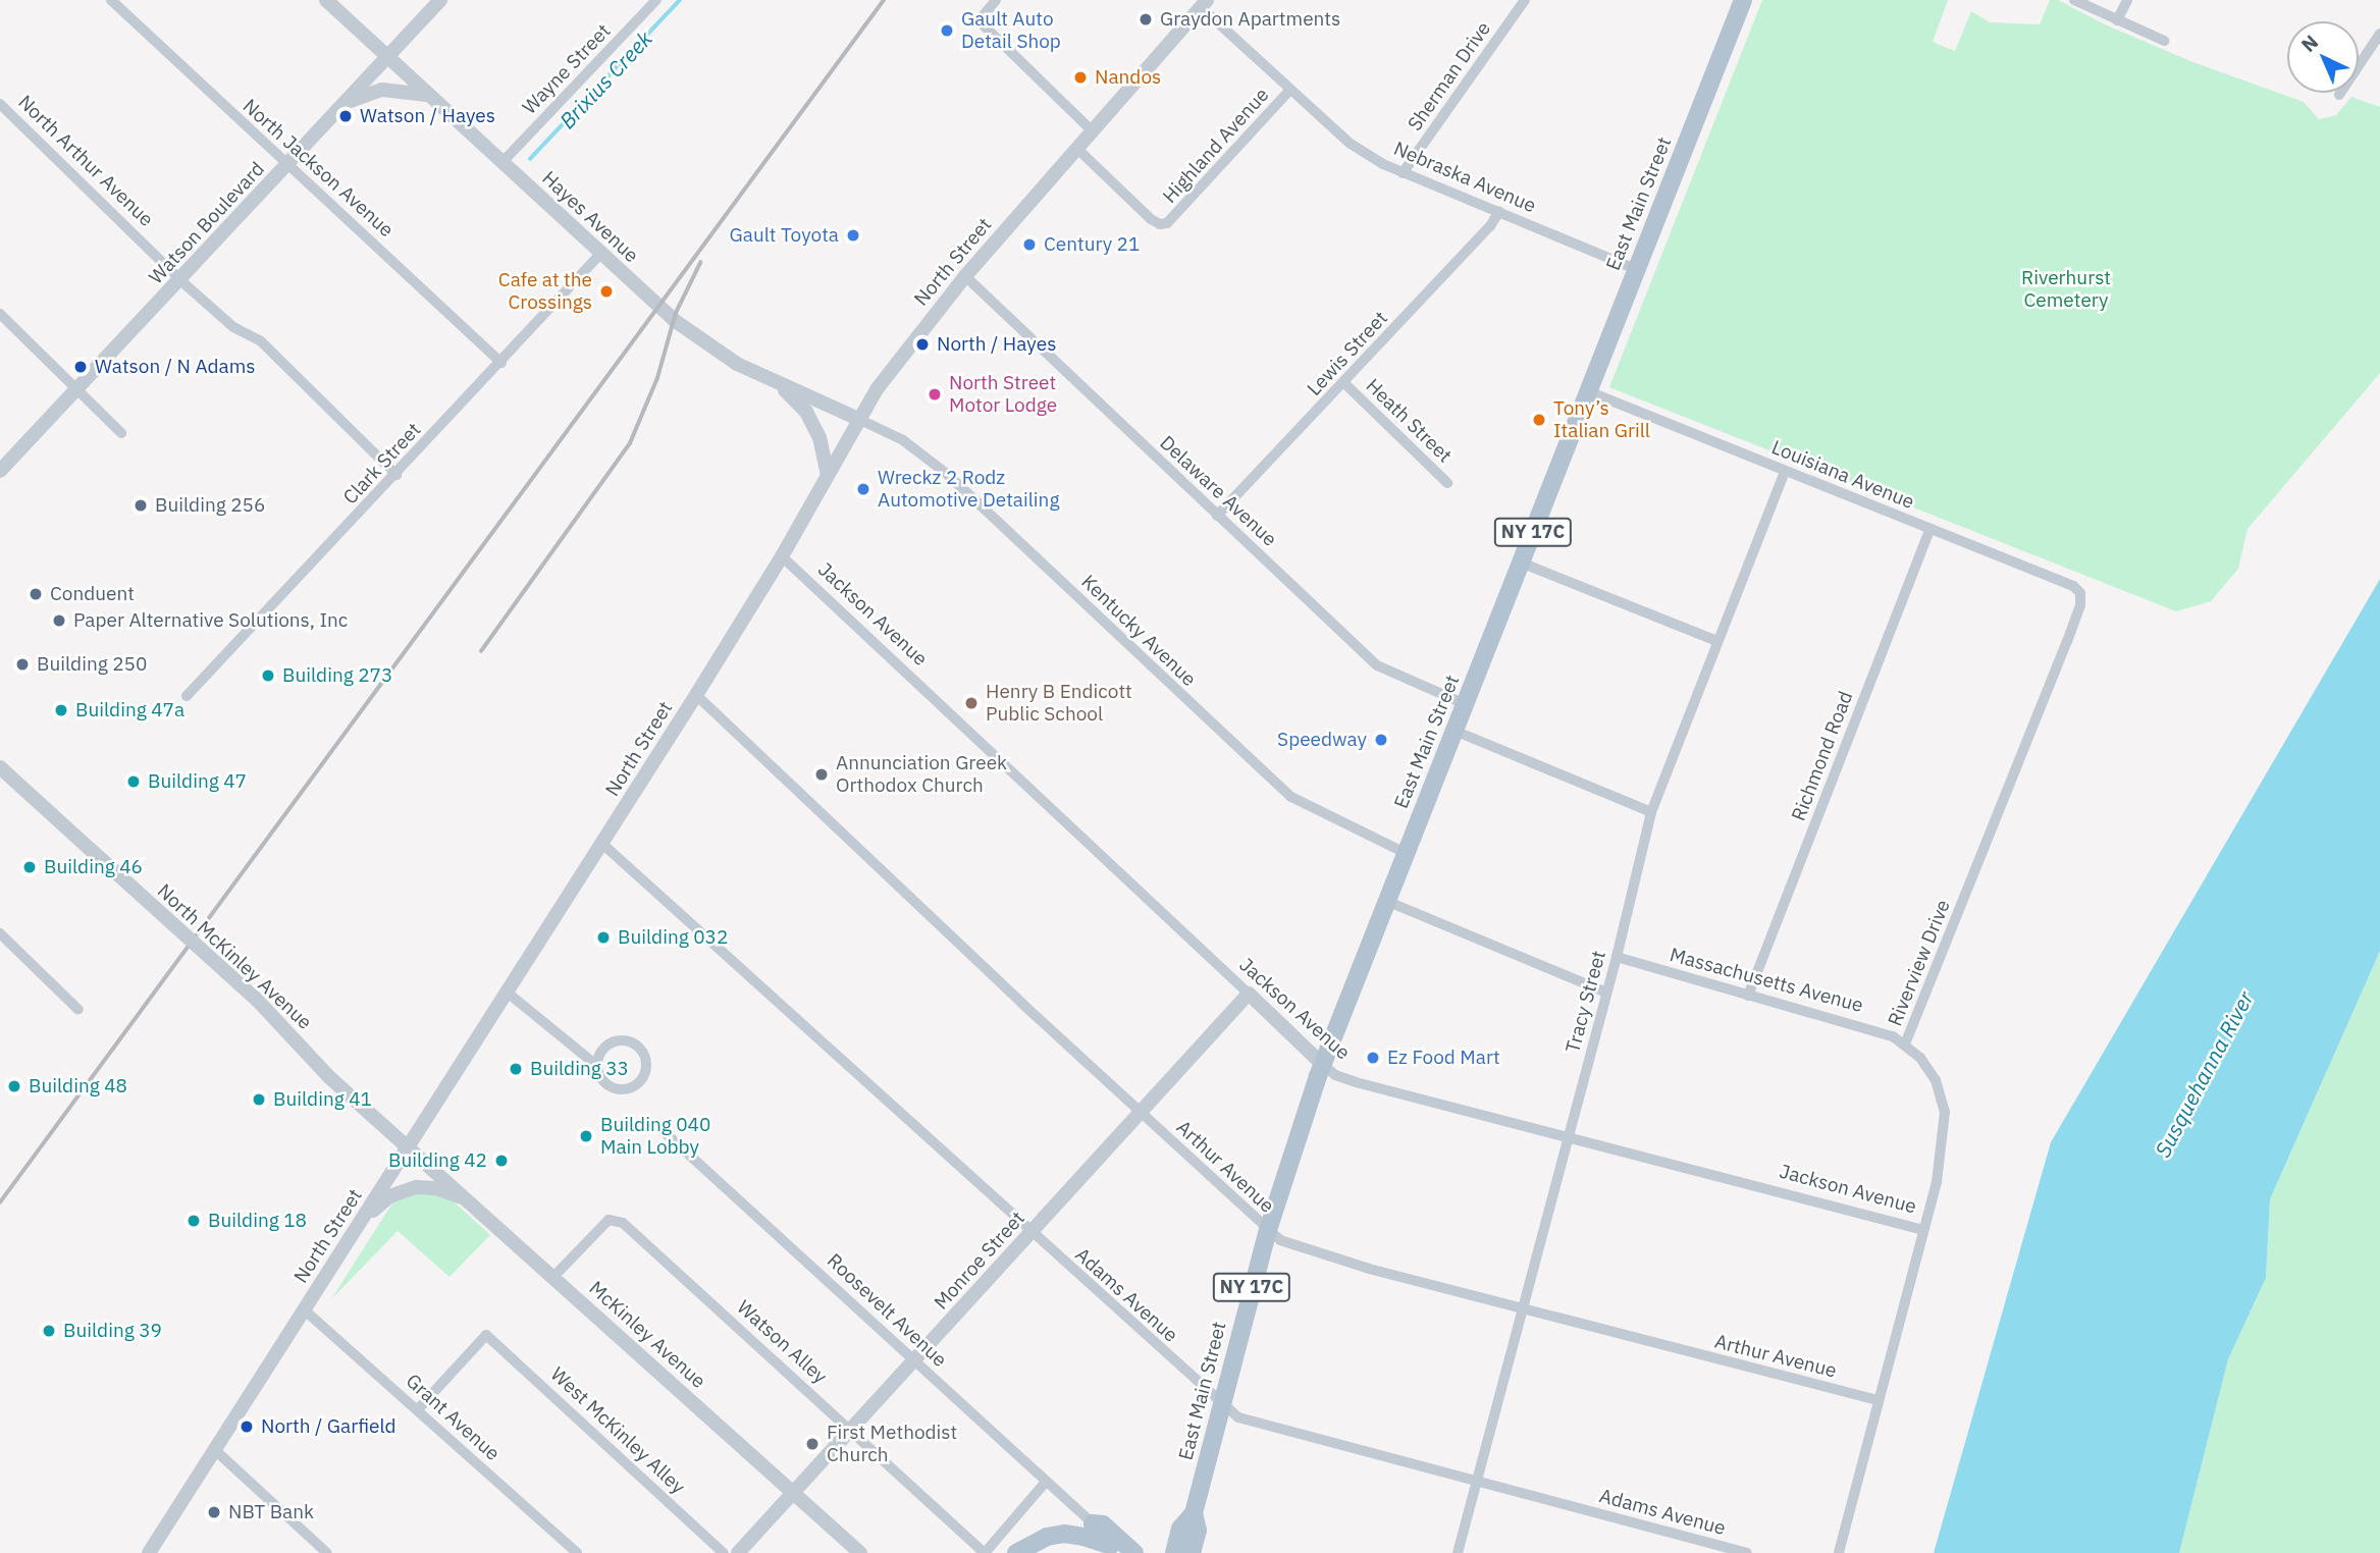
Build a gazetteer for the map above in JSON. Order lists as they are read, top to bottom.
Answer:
{
  "streets": {
    "main road": ["East Main Street", "NY 17C"],
    "street": [
      "Wayne Street",
      "Sherman Drive",
      "Highland Avenue",
      "North Arthur Avenue",
      "North Jackson Avenue",
      "Nebraska Avenue",
      "Hayes Avenue",
      "Watson Boulevard",
      "North Street",
      "Lewis Street",
      "Heath Street",
      "Clark Street",
      "Louisiana Avenue",
      "Delaware Avenue",
      "Jackson Avenue",
      "Kentucky Avenue",
      "Richmond Road",
      "North McKinley Avenue",
      "Riverview Drive",
      "Massachusetts Avenue",
      "Tracy Street",
      "Arthur Avenue",
      "Monroe Street",
      "Adams Avenue",
      "Roosevelt Avenue",
      "McKinley Avenue",
      "Watson Alley",
      "Grant Avenue",
      "West McKinley Alley"
    ]
  },
  "crossings": [
    ["Wayne Street", "Hayes Avenue"],
    ["Sherman Drive", "Nebraska Avenue"],
    ["Highland Avenue", "Nebraska Avenue"],
    ["Highland Avenue", "North Street"],
    ["North Arthur Avenue", "Watson Boulevard"],
    ["North Arthur Avenue", "Clark Street"],
    ["North Jackson Avenue", "Watson Boulevard"],
    ["North Jackson Avenue", "Clark Street"],
    ["Nebraska Avenue", "East Main Street"],
    ["Nebraska Avenue", "North Street"],
    ["Nebraska Avenue", "Lewis Street"],
    ["East Main Street", "Louisiana Avenue"],
    ["East Main Street", "Delaware Avenue"],
    ["East Main Street", "Jackson Avenue"],
    ["East Main Street", "Kentucky Avenue"],
    ["East Main Street", "Arthur Avenue"],
    ["East Main Street", "Adams Avenue"],
    ["Hayes Avenue", "Watson Boulevard"],
    ["Hayes Avenue", "North Street"],
    ["Hayes Avenue", "Clark Street"],
    ["Hayes Avenue", "Kentucky Avenue"],
    ["North Street", "Delaware Avenue"],
    ["North Street", "Jackson Avenue"],
    ["North Street", "Kentucky Avenue"],
    ["North Street", "North McKinley Avenue"],
    ["North Street", "Arthur Avenue"],
    ["North Street", "Adams Avenue"],
    ["North Street", "McKinley Avenue"],
    ["North Street", "Grant Avenue"],
    ["Lewis Street", "Heath Street"],
    ["Lewis Street", "Delaware Avenue"],
    ["Louisiana Avenue", "Richmond Road"],
    ["Louisiana Avenue", "Riverview Drive"],
    ["Louisiana Avenue", "Tracy Street"],
    ["Jackson Avenue", "Riverview Drive"],
    ["Jackson Avenue", "Tracy Street"],
    ["Jackson Avenue", "Monroe Street"],
    ["Richmond Road", "Massachusetts Avenue"],
    ["North McKinley Avenue", "McKinley Avenue"],
    ["Riverview Drive", "Massachusetts Avenue"],
    ["Riverview Drive", "Arthur Avenue"],
    ["Massachusetts Avenue", "Tracy Street"],
    ["Tracy Street", "Arthur Avenue"],
    ["Tracy Street", "Adams Avenue"],
    ["Arthur Avenue", "Monroe Street"],
    ["Monroe Street", "Adams Avenue"],
    ["Monroe Street", "Roosevelt Avenue"],
    ["Monroe Street", "McKinley Avenue"],
    ["Monroe Street", "Watson Alley"],
    ["McKinley Avenue", "Watson Alley"],
    ["Grant Avenue", "West McKinley Alley"]
  ],
  "water": ["Brixius Creek", "Susquehanna River"],
  "parks": ["Riverhurst Cemetery"],
  "places": [
    "Graydon Apartments",
    "Gault Auto Detail Shop",
    "Nandos",
    "Watson / Hayes",
    "Gault Toyota",
    "Century 21",
    "Cafe at the Crossings",
    "North / Hayes",
    "Watson / N Adams",
    "North Street Motor Lodge",
    "Tony’s Italian Grill",
    "Wreckz 2 Rodz Automotive Detailing",
    "Building 256",
    "Conduent",
    "Paper Alternative Solutions, Inc",
    "Building 250",
    "Building 273",
    "Henry B Endicott Public School",
    "Building 47a",
    "Speedway",
    "Annunciation Greek Orthodox Church",
    "Building 47",
    "Building 46",
    "Building 032",
    "Ez Food Mart",
    "Building 33",
    "Building 48",
    "Building 41",
    "Building 040 Main Lobby",
    "Building 42",
    "Building 18",
    "Building 39",
    "North / Garfield",
    "First Methodist Church",
    "NBT Bank"
  ],
  "north": "top left"
}
